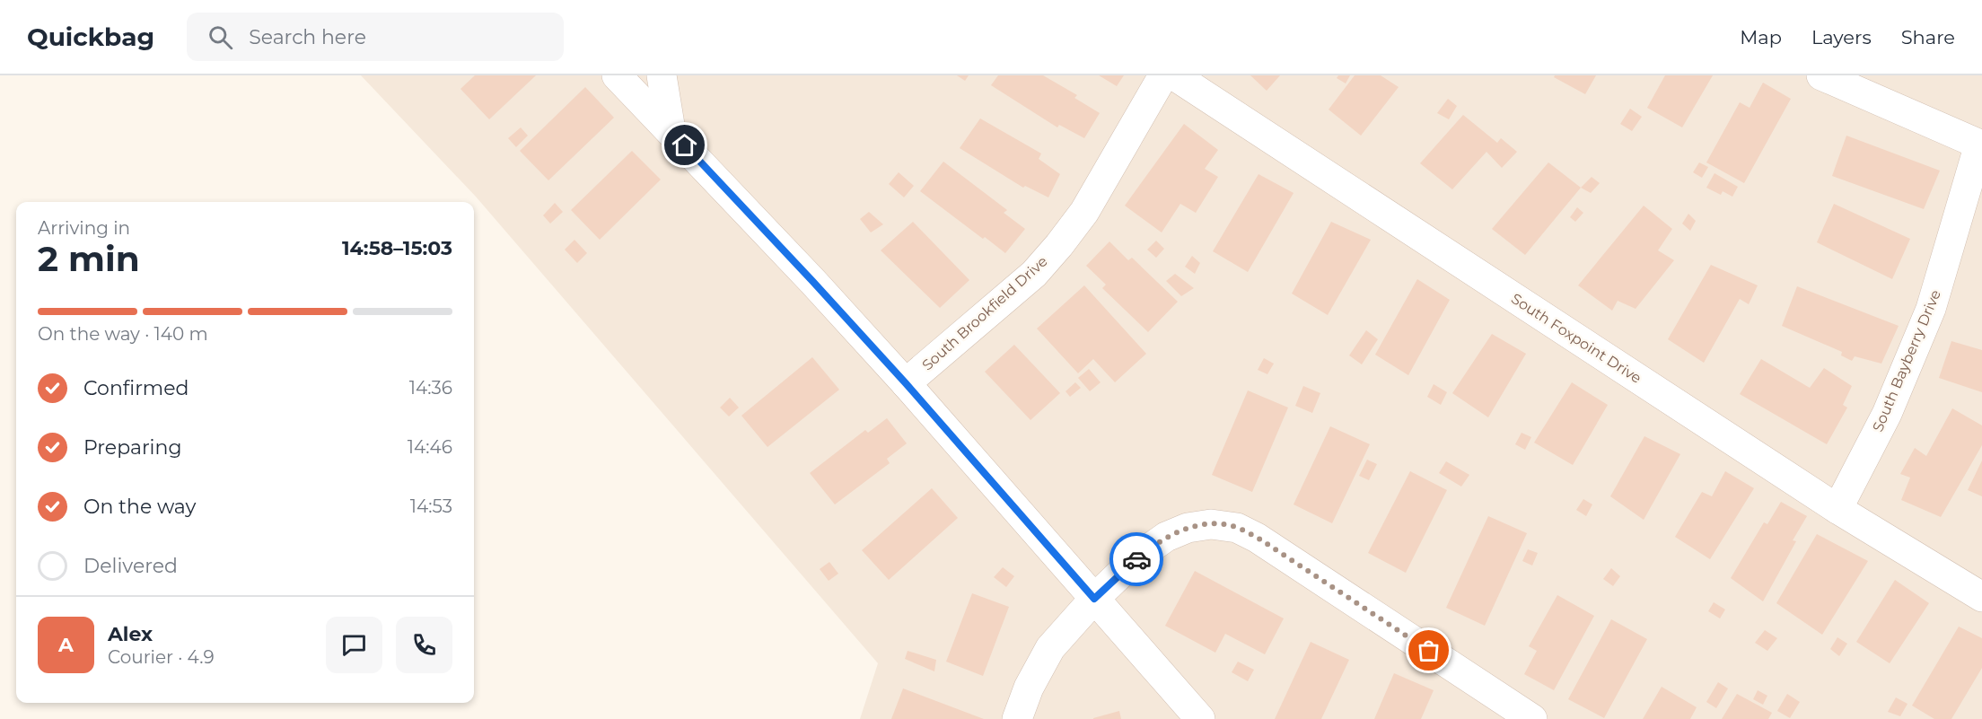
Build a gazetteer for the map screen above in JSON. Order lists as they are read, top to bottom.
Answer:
{
  "streets": {
    "street": ["South Brookfield Drive", "South Foxpoint Drive", "South Bayberry Drive"]
  },
  "crossings": [
    ["South Foxpoint Drive", "South Bayberry Drive"]
  ],
  "page": {
    "header": "Quickbag",
    "search": "Search here",
    "nav": ["Map", "Layers", "Share"],
    "heading": ["2 min", "Arriving in", "14:58–15:03"],
    "panel": ["Alex", "Courier · 4.9"],
    "bar": "On the way · 140 m",
    "list": [
      ["Confirmed", "14:36"],
      ["Preparing", "14:46"],
      ["On the way", "14:53"],
      "Delivered"
    ],
    "round": "A"
  }
}
